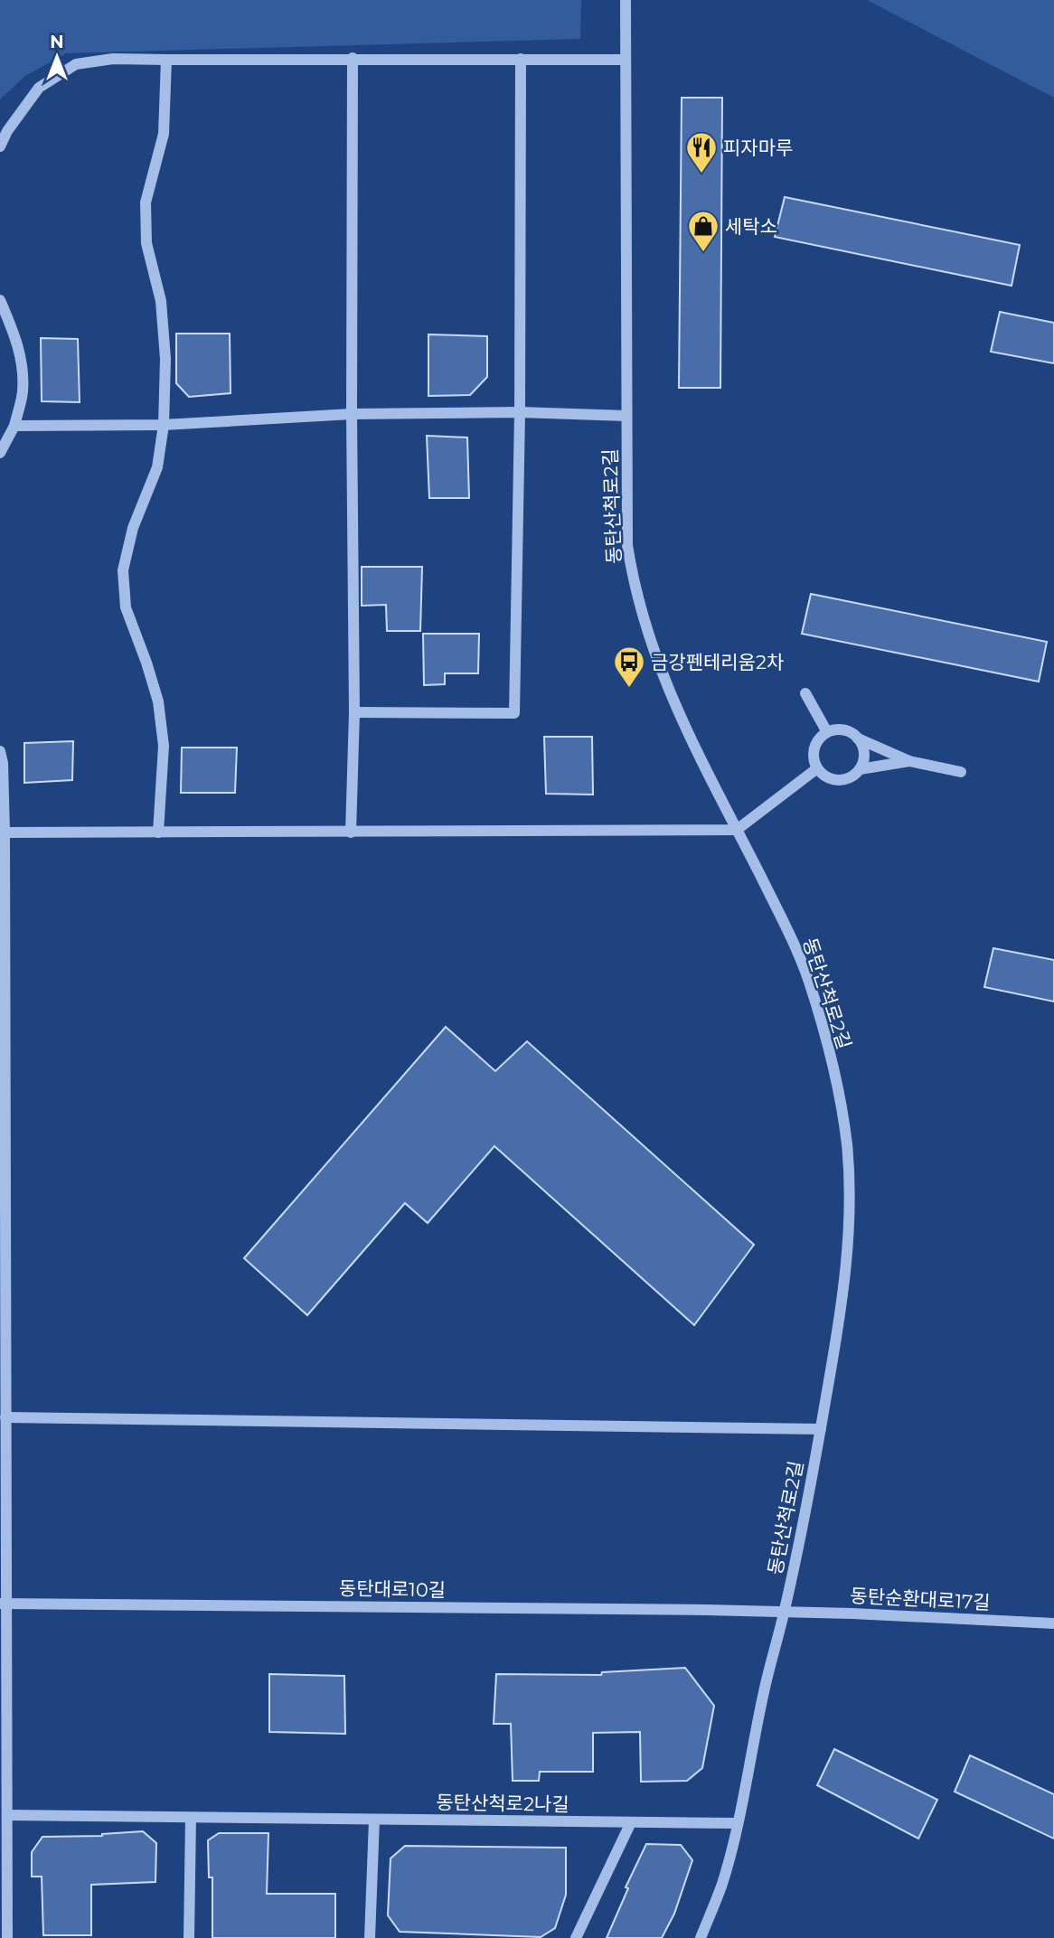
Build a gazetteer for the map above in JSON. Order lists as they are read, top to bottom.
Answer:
{
  "streets": {
    "street": [
      "동탄산척로2길",
      "동탄대로10길",
      "동탄순환대로17길",
      "동탄산척로2나길"
    ]
  },
  "crossings": [
    ["동탄산척로2길", "동탄대로10길"],
    ["동탄산척로2길", "동탄순환대로17길"],
    ["동탄산척로2길", "동탄산척로2나길"],
    ["동탄대로10길", "동탄순환대로17길"]
  ],
  "places": {
    "restaurant": ["피자마루"],
    "shop": ["세탁소"],
    "bus stop": ["금강펜테리움2차"]
  },
  "north": "top"
}
